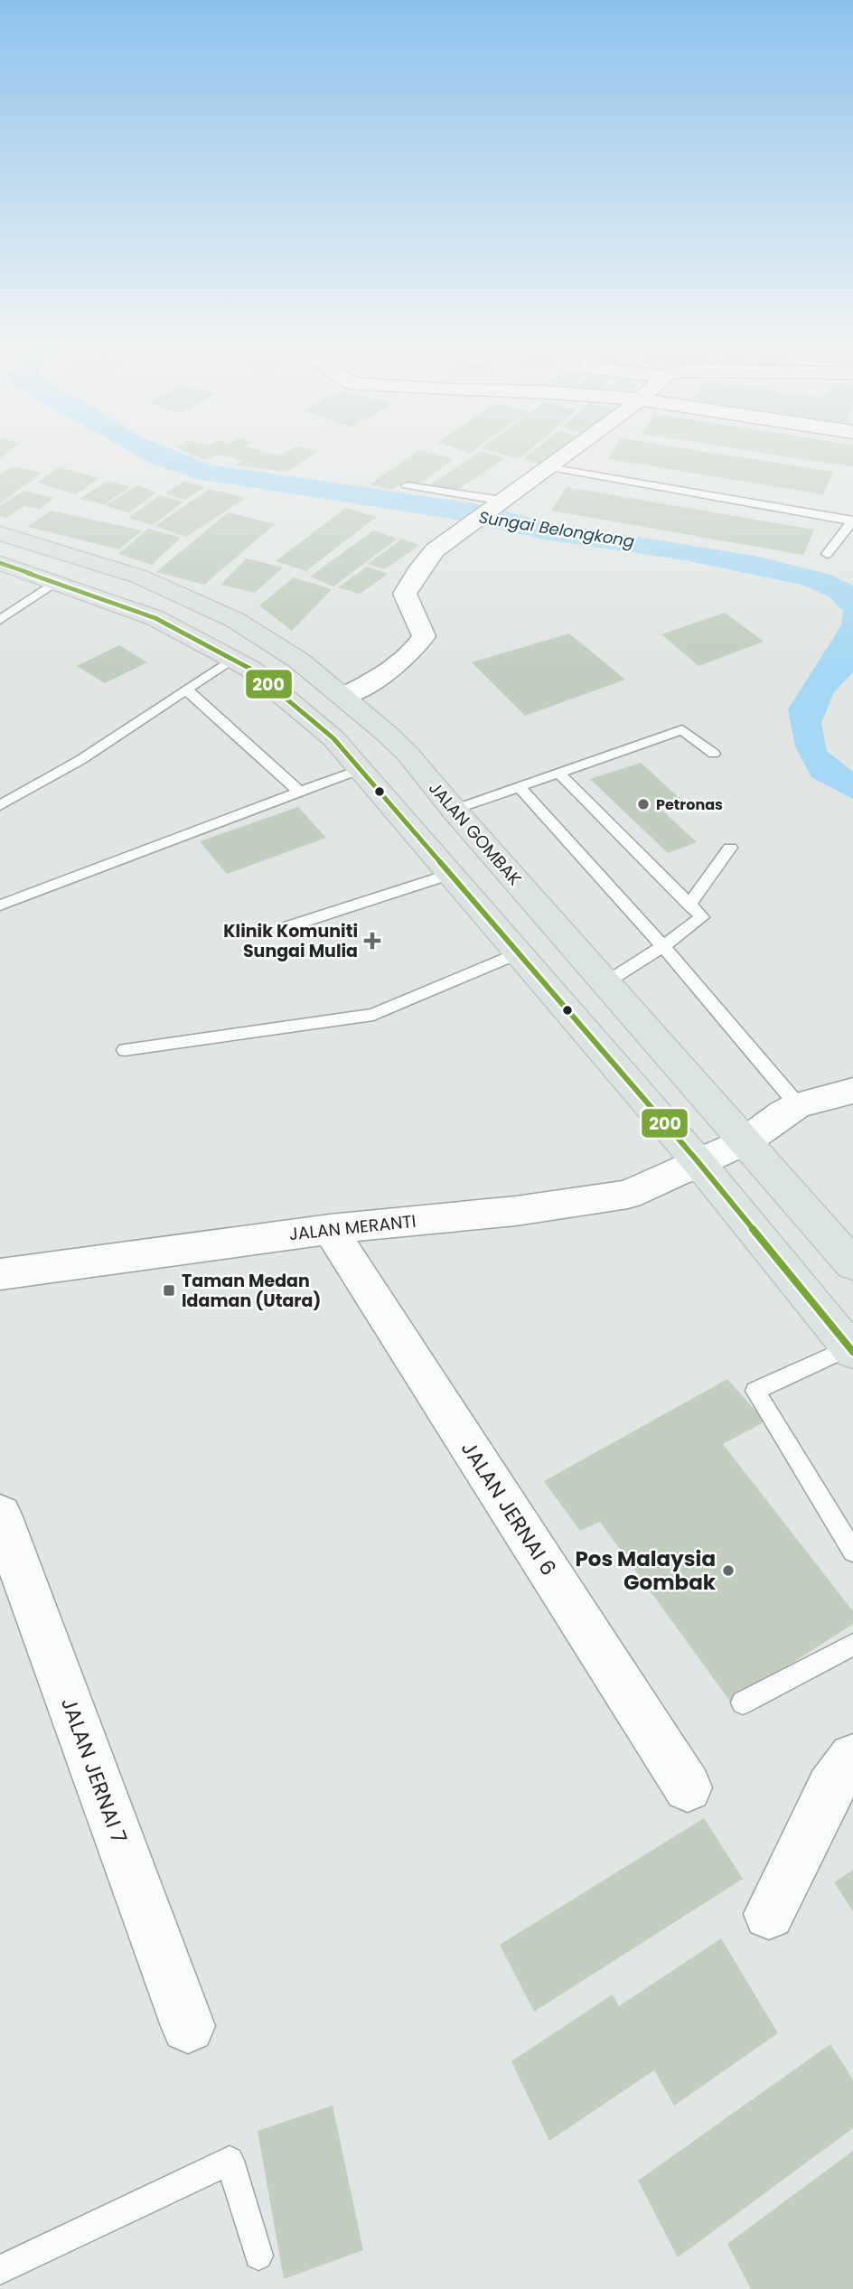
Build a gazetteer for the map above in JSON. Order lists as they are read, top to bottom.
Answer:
{
  "streets": {
    "main road": ["JALAN GOMBAK"],
    "street": ["JALAN MERANTI", "JALAN JERNAI 6", "JALAN JERNAI 7"]
  },
  "crossings": [
    ["JALAN GOMBAK", "JALAN MERANTI"],
    ["JALAN MERANTI", "JALAN JERNAI 6"]
  ],
  "water": ["Sungai Belongkong"],
  "places": {
    "other": ["Petronas", "Pos Malaysia Gombak"],
    "health": ["Klinik Komuniti Sungai Mulia"],
    "transit": ["Taman Medan Idaman (Utara)"]
  },
  "lines": ["transit line 200"]
}
